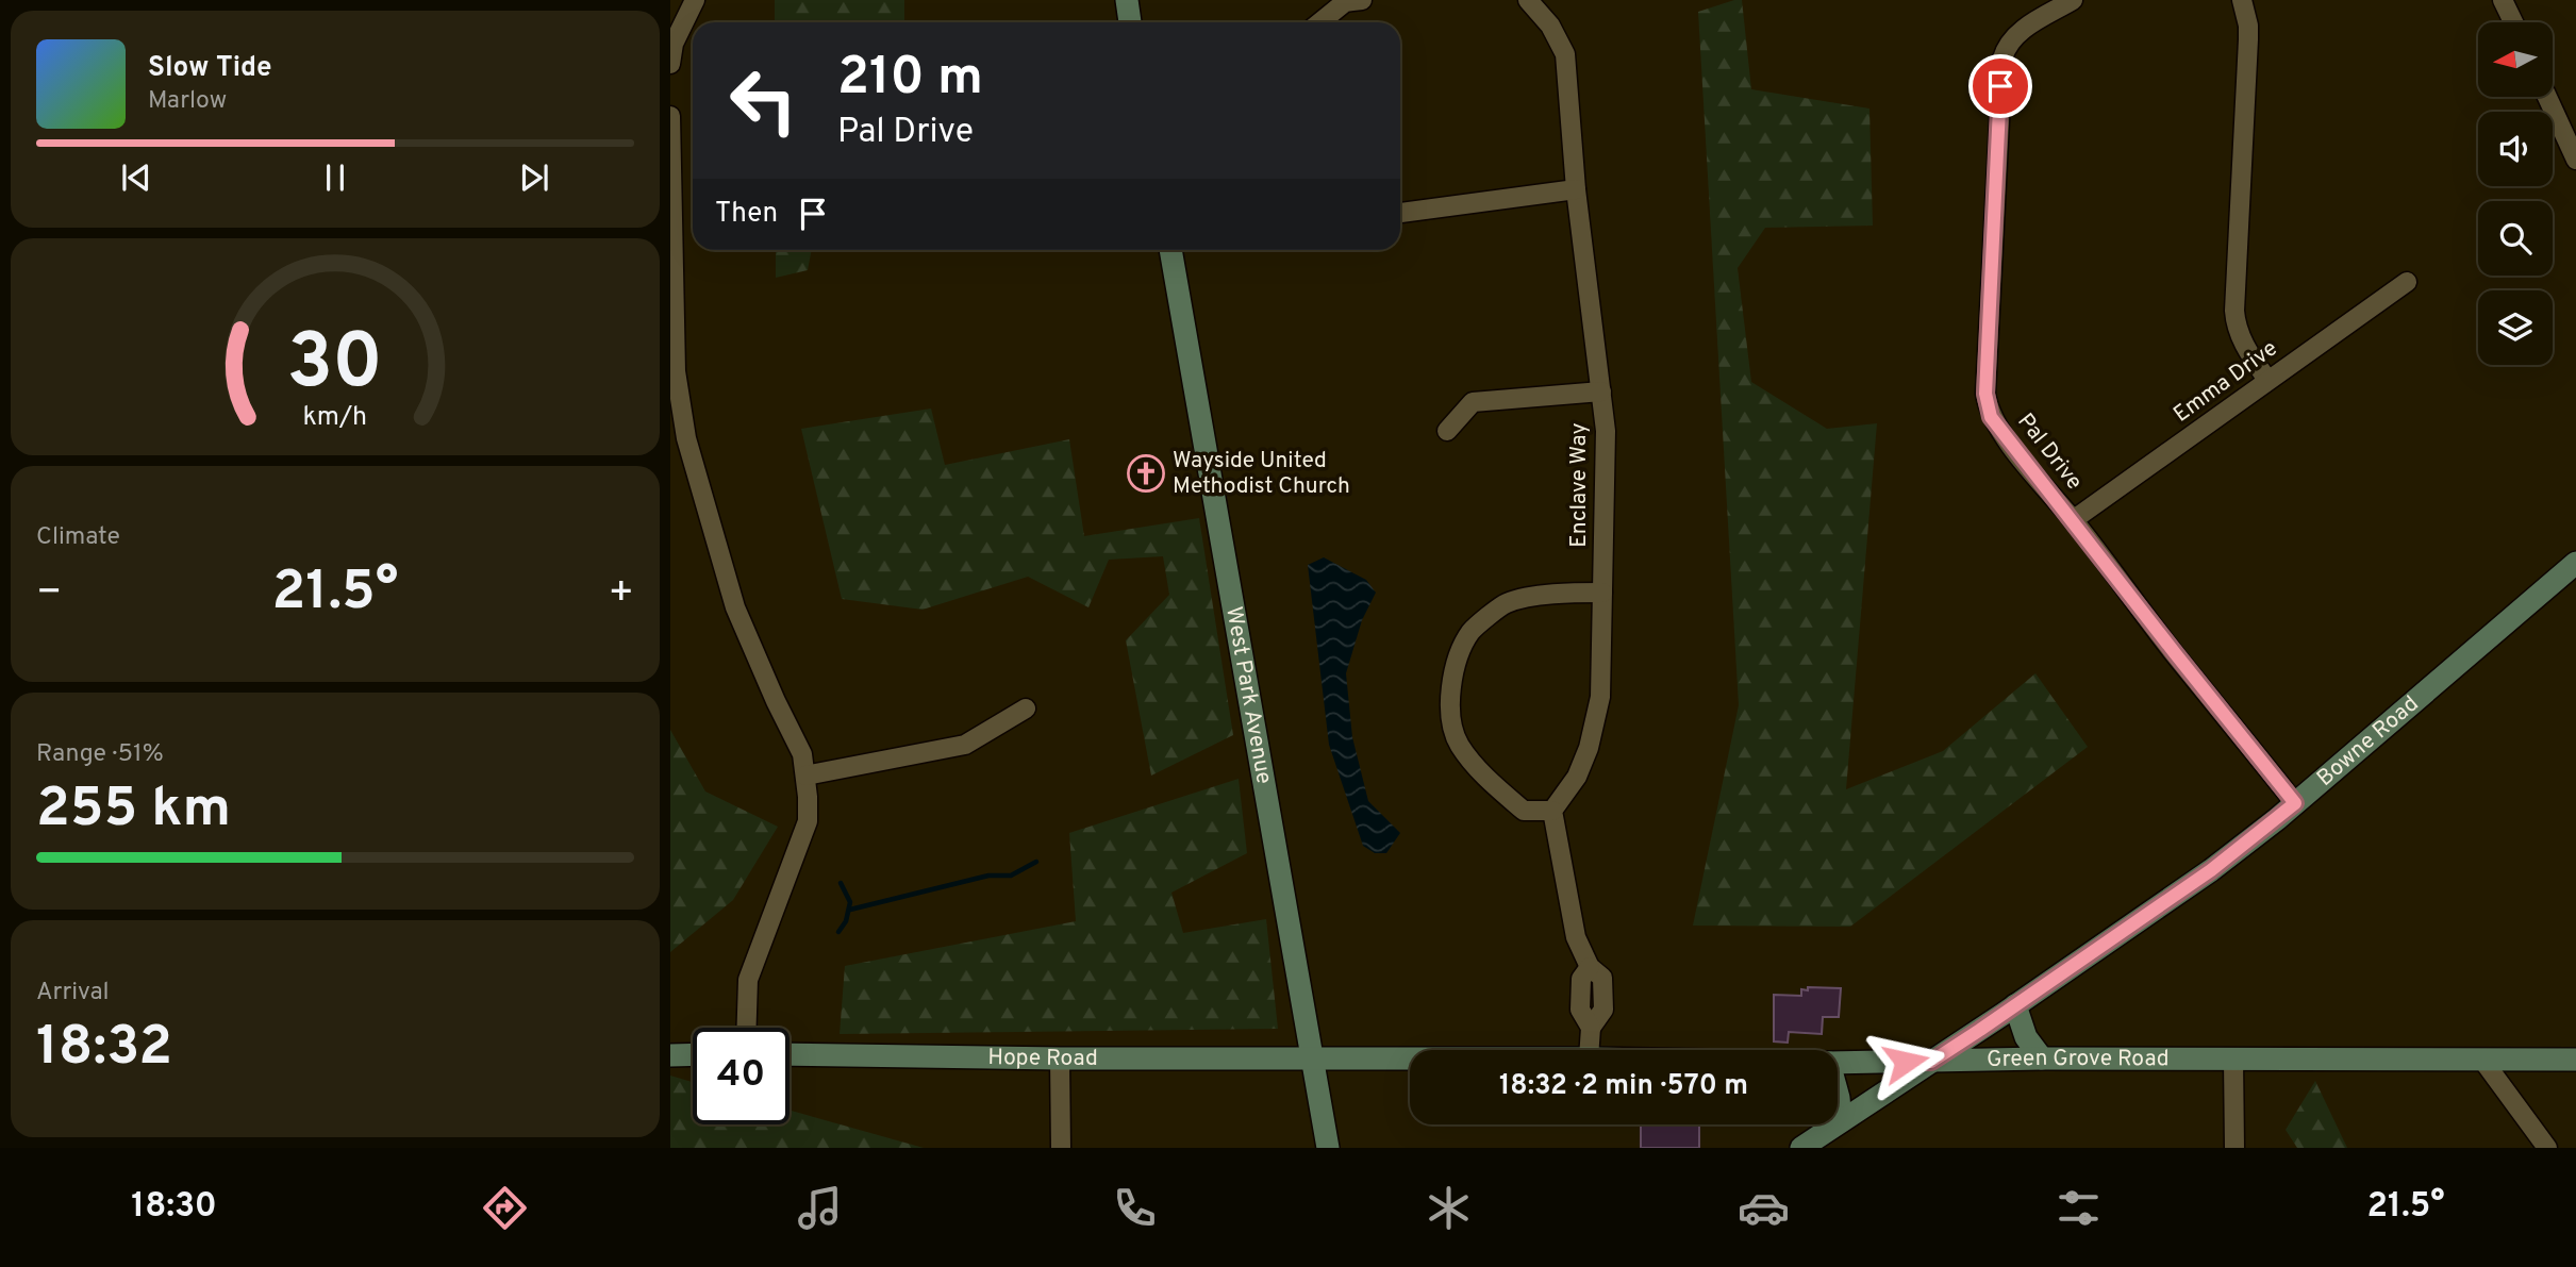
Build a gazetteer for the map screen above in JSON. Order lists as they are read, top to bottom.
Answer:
{
  "streets": {
    "street": [
      "Emma Drive",
      "Pal Drive",
      "Enclave Way",
      "West Park Avenue",
      "Bowne Road",
      "Hope Road",
      "Green Grove Road"
    ]
  },
  "crossings": [
    ["Emma Drive", "Pal Drive"],
    ["Pal Drive", "Bowne Road"],
    ["West Park Avenue", "Hope Road"],
    ["West Park Avenue", "Green Grove Road"],
    ["Bowne Road", "Green Grove Road"],
    ["Hope Road", "Green Grove Road"]
  ],
  "places": {
    "church": ["Wayside United Methodist Church"]
  },
  "north": "left",
  "page": {
    "turn": ["210 m", "Pal Drive"],
    "song": ["Slow Tide", "Marlow"],
    "then": "Then",
    "tile": [
      "Climate",
      ["Range · 51%", "255 km"],
      ["Arrival", "18:32"]
    ],
    "heat": ["−", "21.5°", "+"],
    "limit": "40",
    "trip": "18:32 · 2 min · 570 m",
    "tabs": ["18:30", "21.5°"],
    "gauge": ["30", "km/h"]
  }
}
